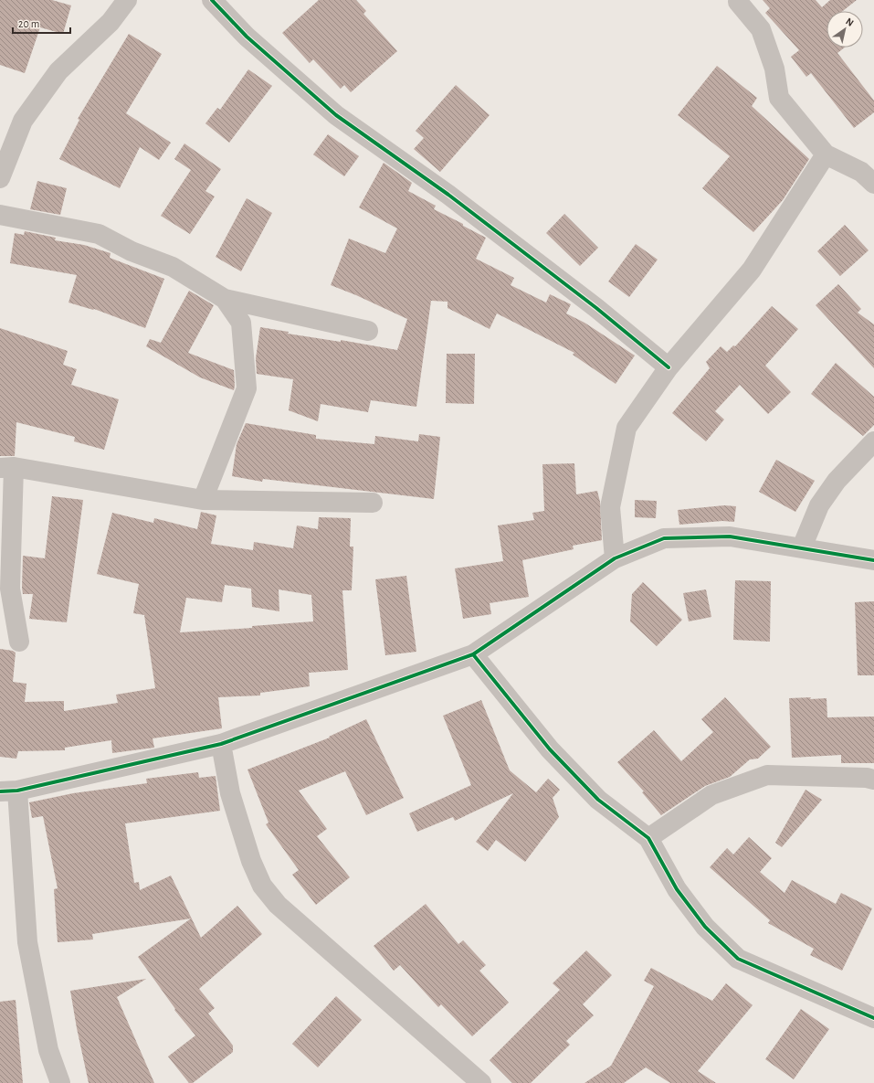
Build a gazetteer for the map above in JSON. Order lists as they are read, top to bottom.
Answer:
{
  "scale_bar": "20 m",
  "north": "top right"
}
